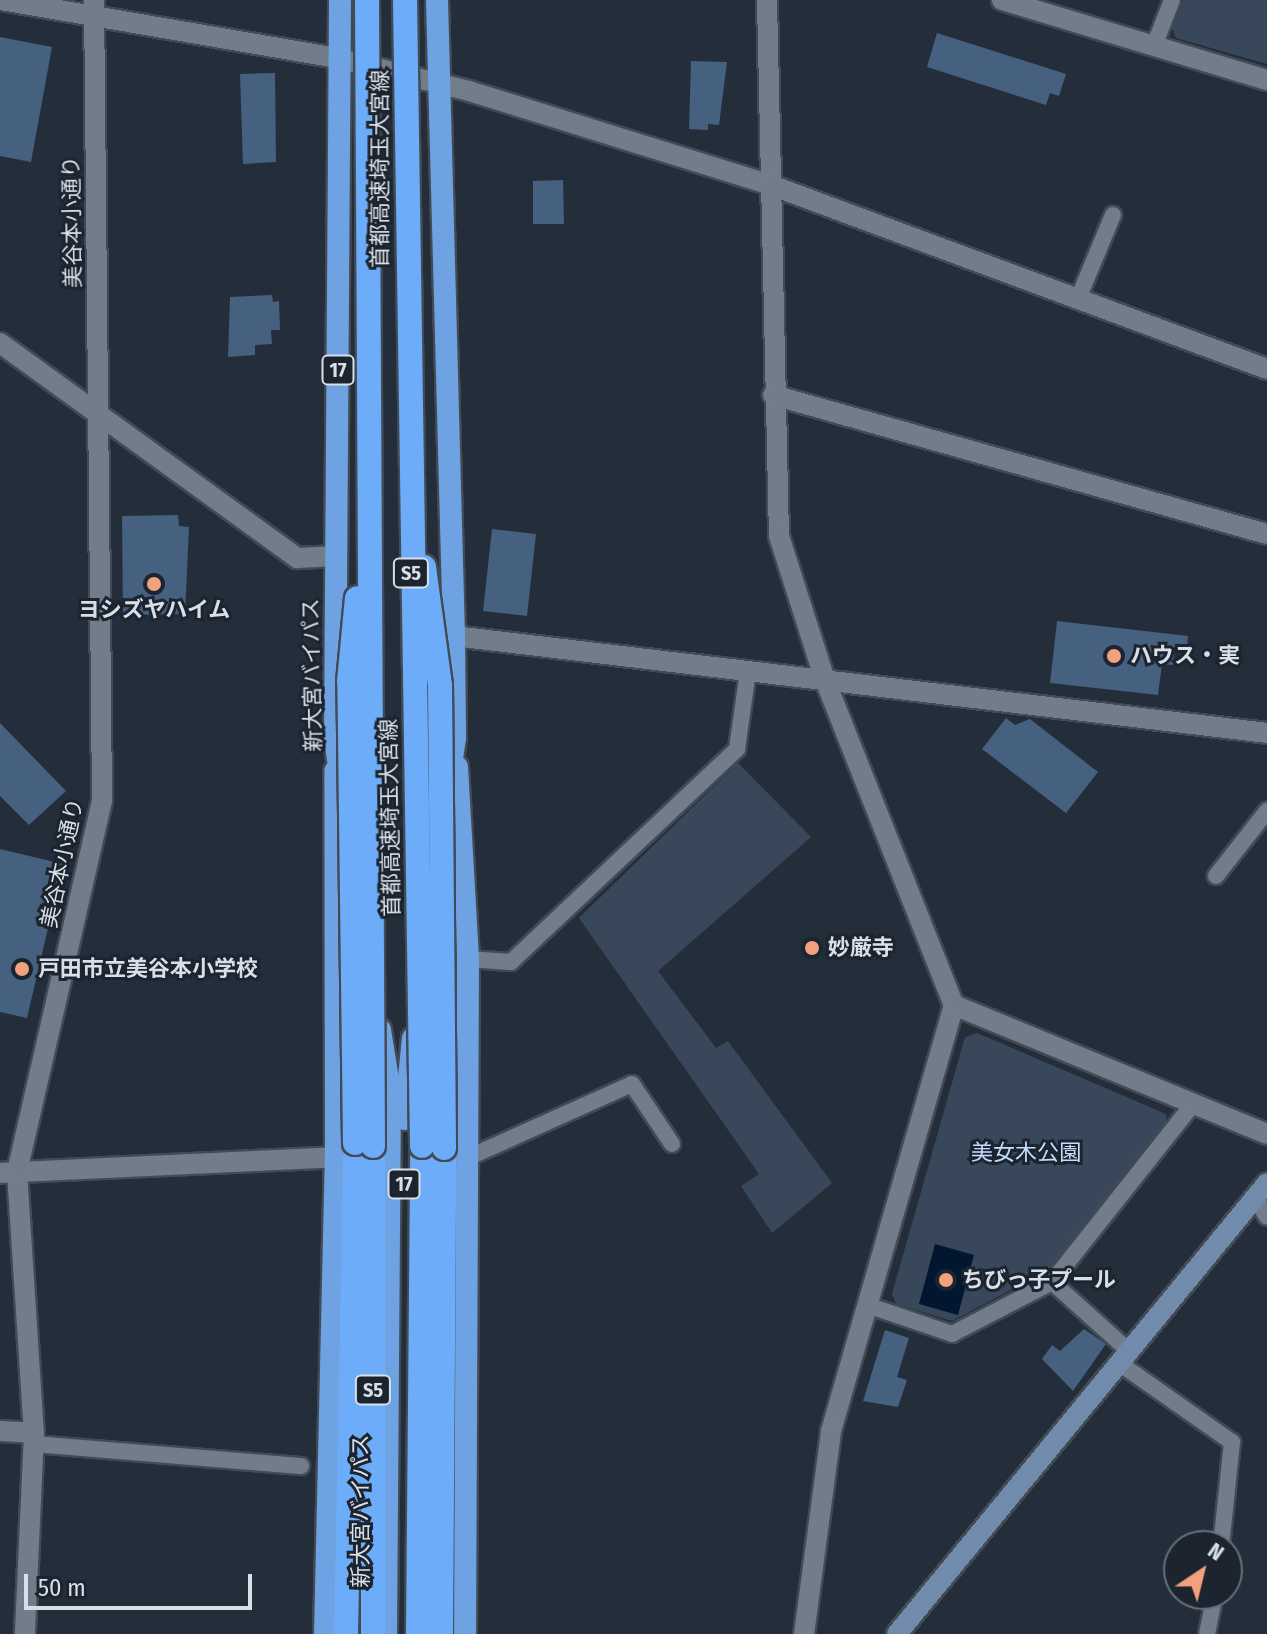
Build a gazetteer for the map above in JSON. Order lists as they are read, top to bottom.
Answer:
{
  "streets": {
    "highway": [
      "首都高速埼玉大宮線",
      "17",
      "S5",
      "新大宮バイパス"
    ],
    "street": ["美谷本小通り"]
  },
  "crossings": [
    ["17", "新大宮バイパス"]
  ],
  "parks": ["美女木公園"],
  "places": [
    "ヨシズヤハイム",
    "ハウス・実",
    "妙厳寺",
    "戸田市立美谷本小学校",
    "ちびっ子プール"
  ],
  "scale_bar": "50 m",
  "north": "top right"
}
